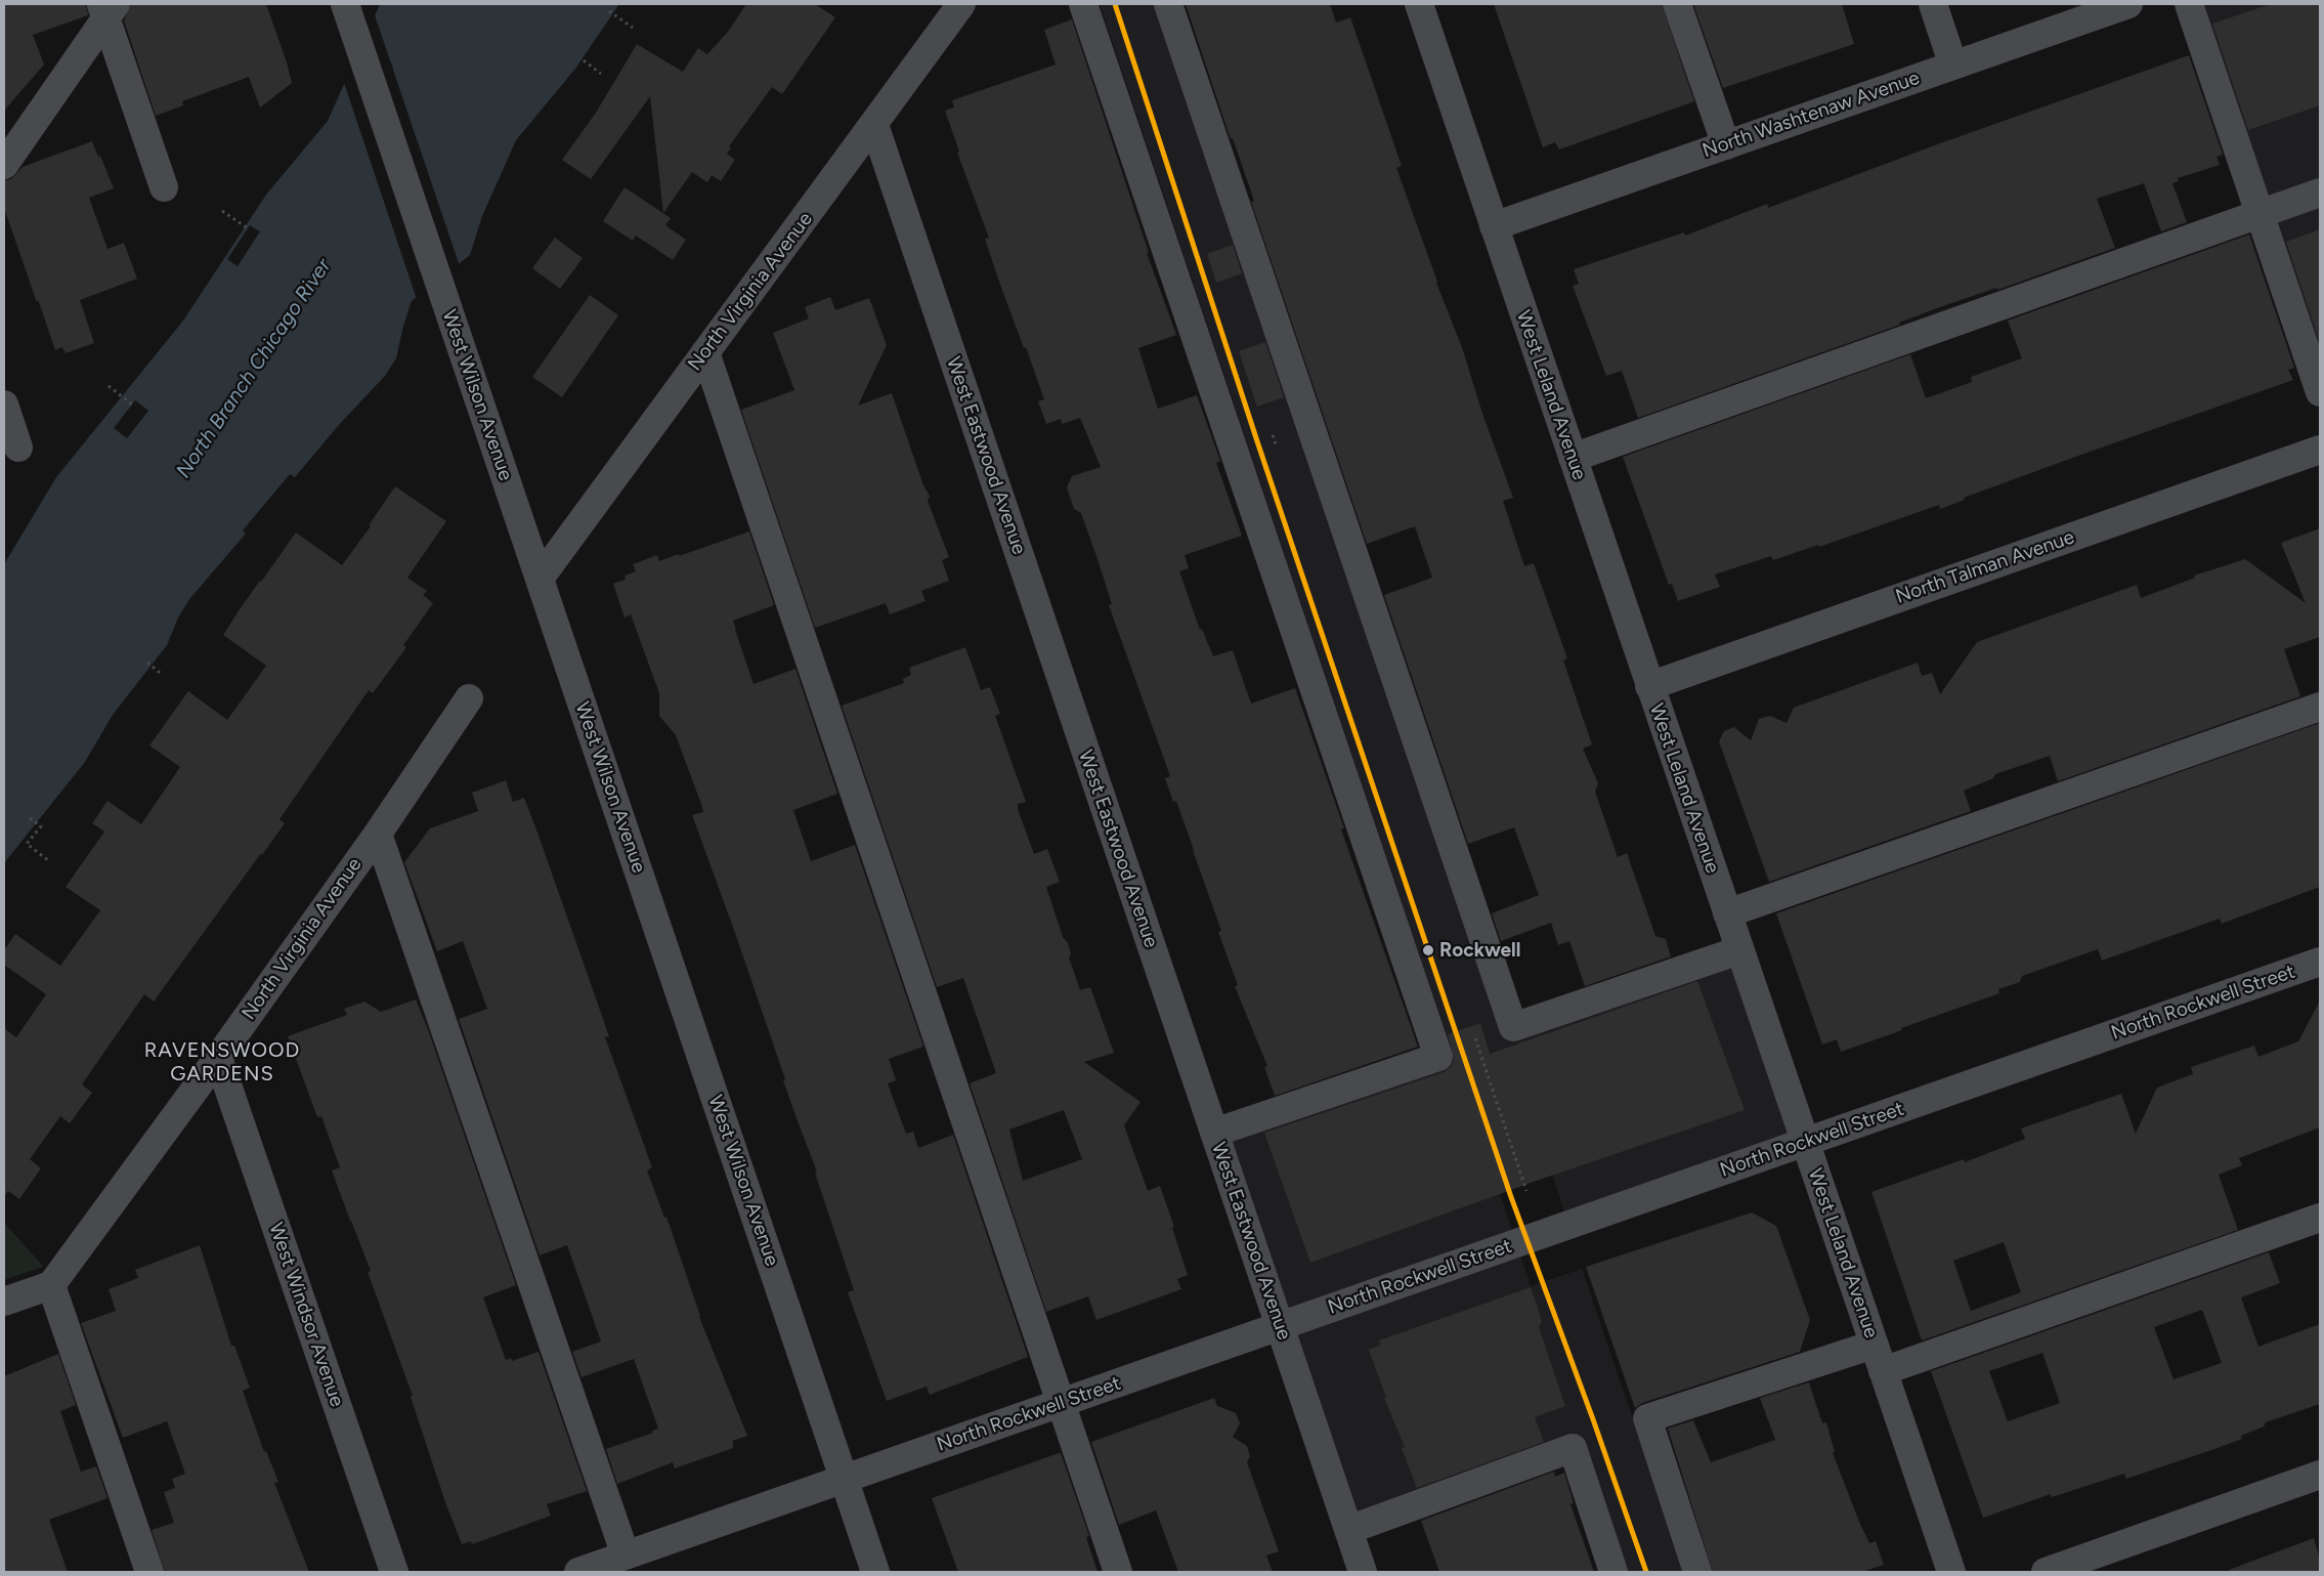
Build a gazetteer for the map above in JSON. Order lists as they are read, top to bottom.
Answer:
{
  "streets": {
    "street": [
      "North Washtenaw Avenue",
      "North Virginia Avenue",
      "West Wilson Avenue",
      "West Leland Avenue",
      "West Eastwood Avenue",
      "North Talman Avenue",
      "North Rockwell Street",
      "West Windsor Avenue"
    ]
  },
  "crossings": [
    ["North Washtenaw Avenue", "West Leland Avenue"],
    ["North Virginia Avenue", "West Wilson Avenue"],
    ["North Virginia Avenue", "West Eastwood Avenue"],
    ["North Virginia Avenue", "West Windsor Avenue"],
    ["West Wilson Avenue", "North Rockwell Street"],
    ["West Leland Avenue", "North Talman Avenue"],
    ["West Leland Avenue", "North Rockwell Street"],
    ["West Eastwood Avenue", "North Rockwell Street"]
  ],
  "districts": ["RAVENSWOOD GARDENS"],
  "water": ["North Branch Chicago River"],
  "places": ["Rockwell"]
}
